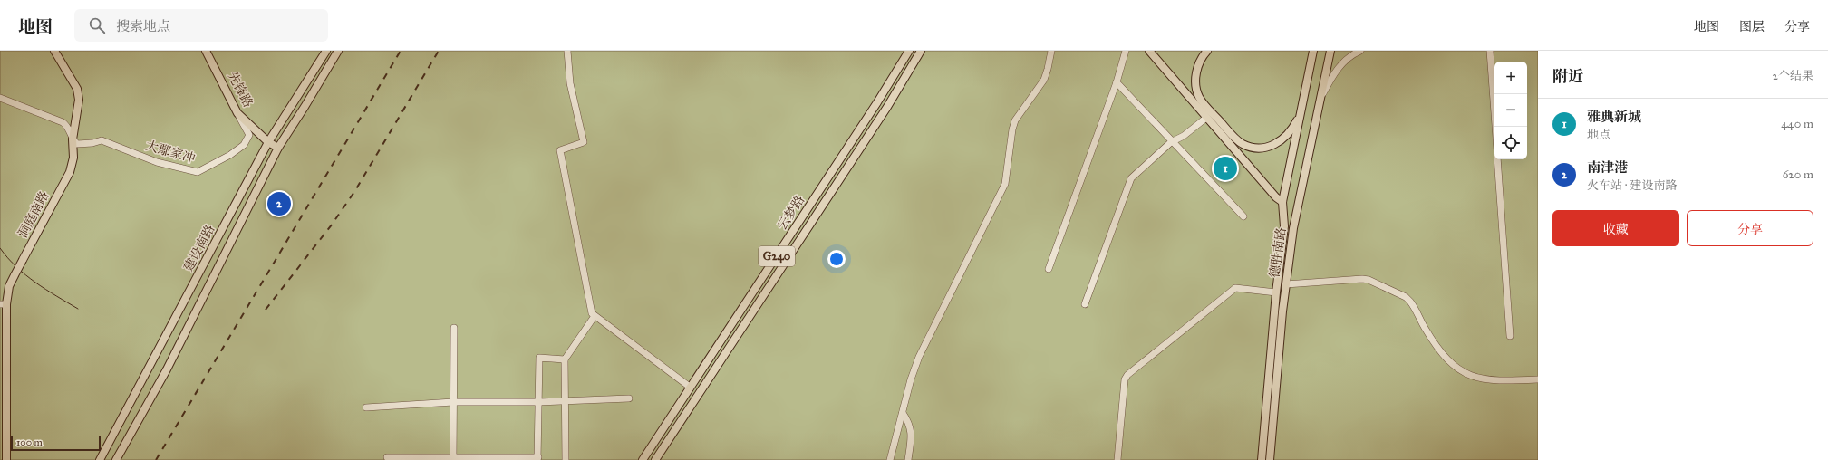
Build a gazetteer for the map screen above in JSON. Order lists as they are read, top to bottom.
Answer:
{
  "streets": {
    "main road": [
      "先锋路",
      "云梦路",
      "洞庭南路",
      "建设南路",
      "德胜南路",
      "G240"
    ],
    "street": ["大鄢家冲"]
  },
  "crossings": [
    ["先锋路", "大鄢家冲"],
    ["先锋路", "建设南路"],
    ["大鄢家冲", "洞庭南路"]
  ],
  "scale_bar": "100 m",
  "page": {
    "header": "地图",
    "search": "搜索地点",
    "nav": ["地图", "图层", "分享"],
    "heading": ["附近", "2个结果"],
    "map_buttons": ["+", "−"],
    "list": [
      {
        "mark": "1",
        "name": "雅典新城",
        "note": "地点",
        "value": "440 m"
      },
      {
        "mark": "2",
        "name": "南津港",
        "note": "火车站 · 建设南路",
        "value": "620 m"
      }
    ],
    "pins": ["1", "2"],
    "buttons": ["收藏", "分享"],
    "scale": "100 m"
  }
}
